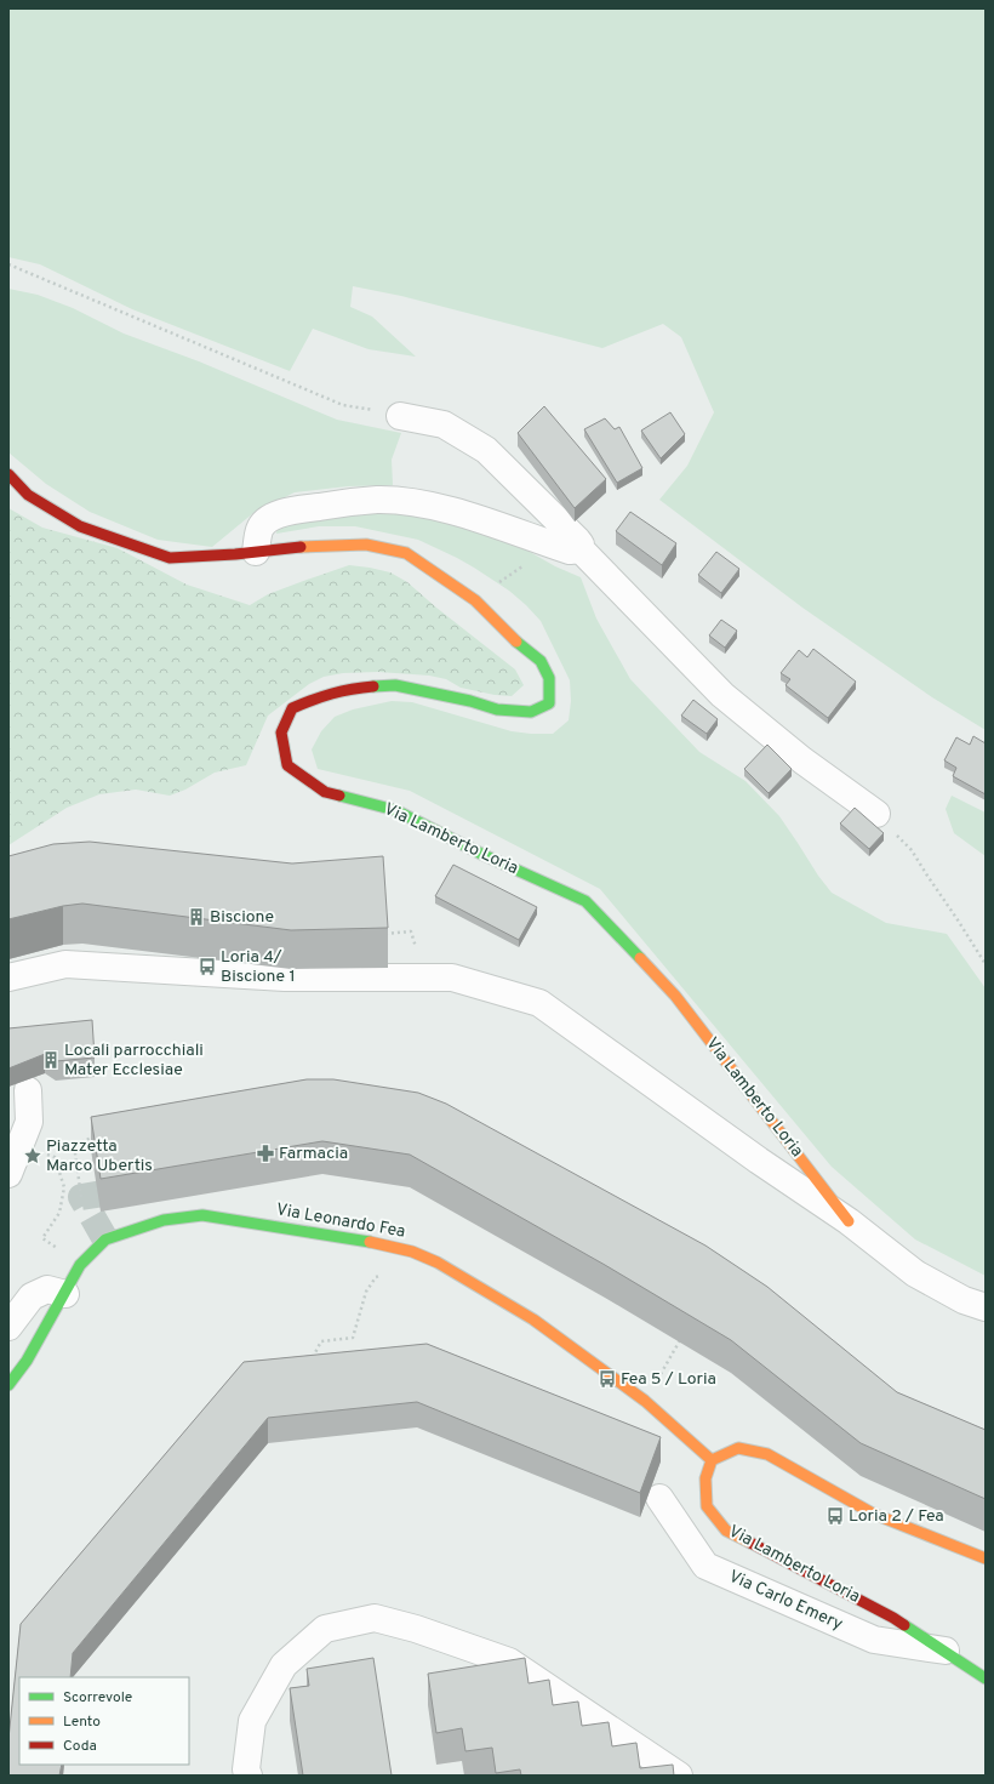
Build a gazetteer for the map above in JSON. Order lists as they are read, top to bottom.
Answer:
{
  "streets": {
    "street": ["Via Lamberto Loria", "Via Leonardo Fea", "Via Carlo Emery"]
  },
  "crossings": [
    ["Via Lamberto Loria", "Via Leonardo Fea"],
    ["Via Lamberto Loria", "Via Carlo Emery"]
  ],
  "places": {
    "building": ["Biscione", "Locali parrocchiali Mater Ecclesiae"],
    "bus stop": ["Loria 4/ Biscione 1", "Fea 5 / Loria", "Loria 2 / Fea"],
    "pharmacy": ["Farmacia"],
    "place": ["Piazzetta Marco Ubertis"]
  },
  "legend": ["Scorrevole", "Lento", "Coda"]
}
